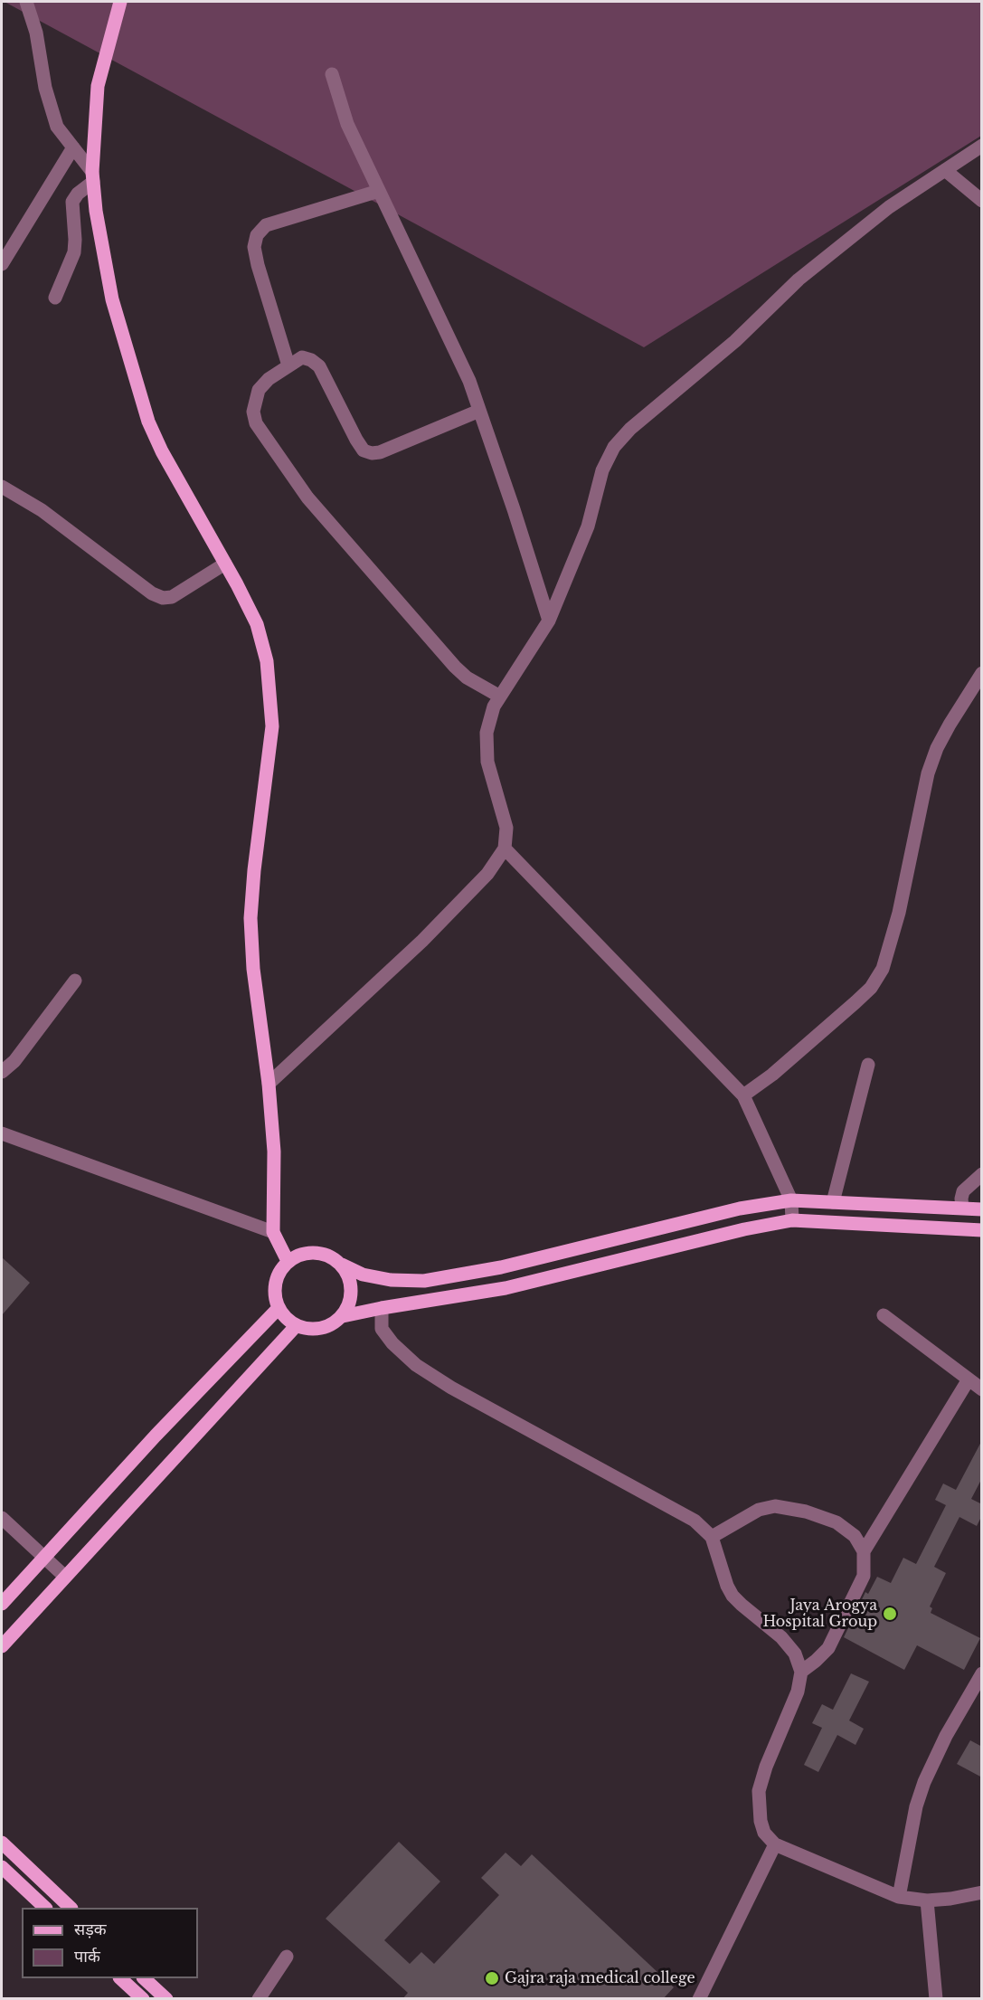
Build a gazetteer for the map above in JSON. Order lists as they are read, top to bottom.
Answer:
{
  "places": ["Jaya Arogya Hospital Group", "Gajra raja medical college"],
  "legend": ["सड़क", "पार्क"]
}
